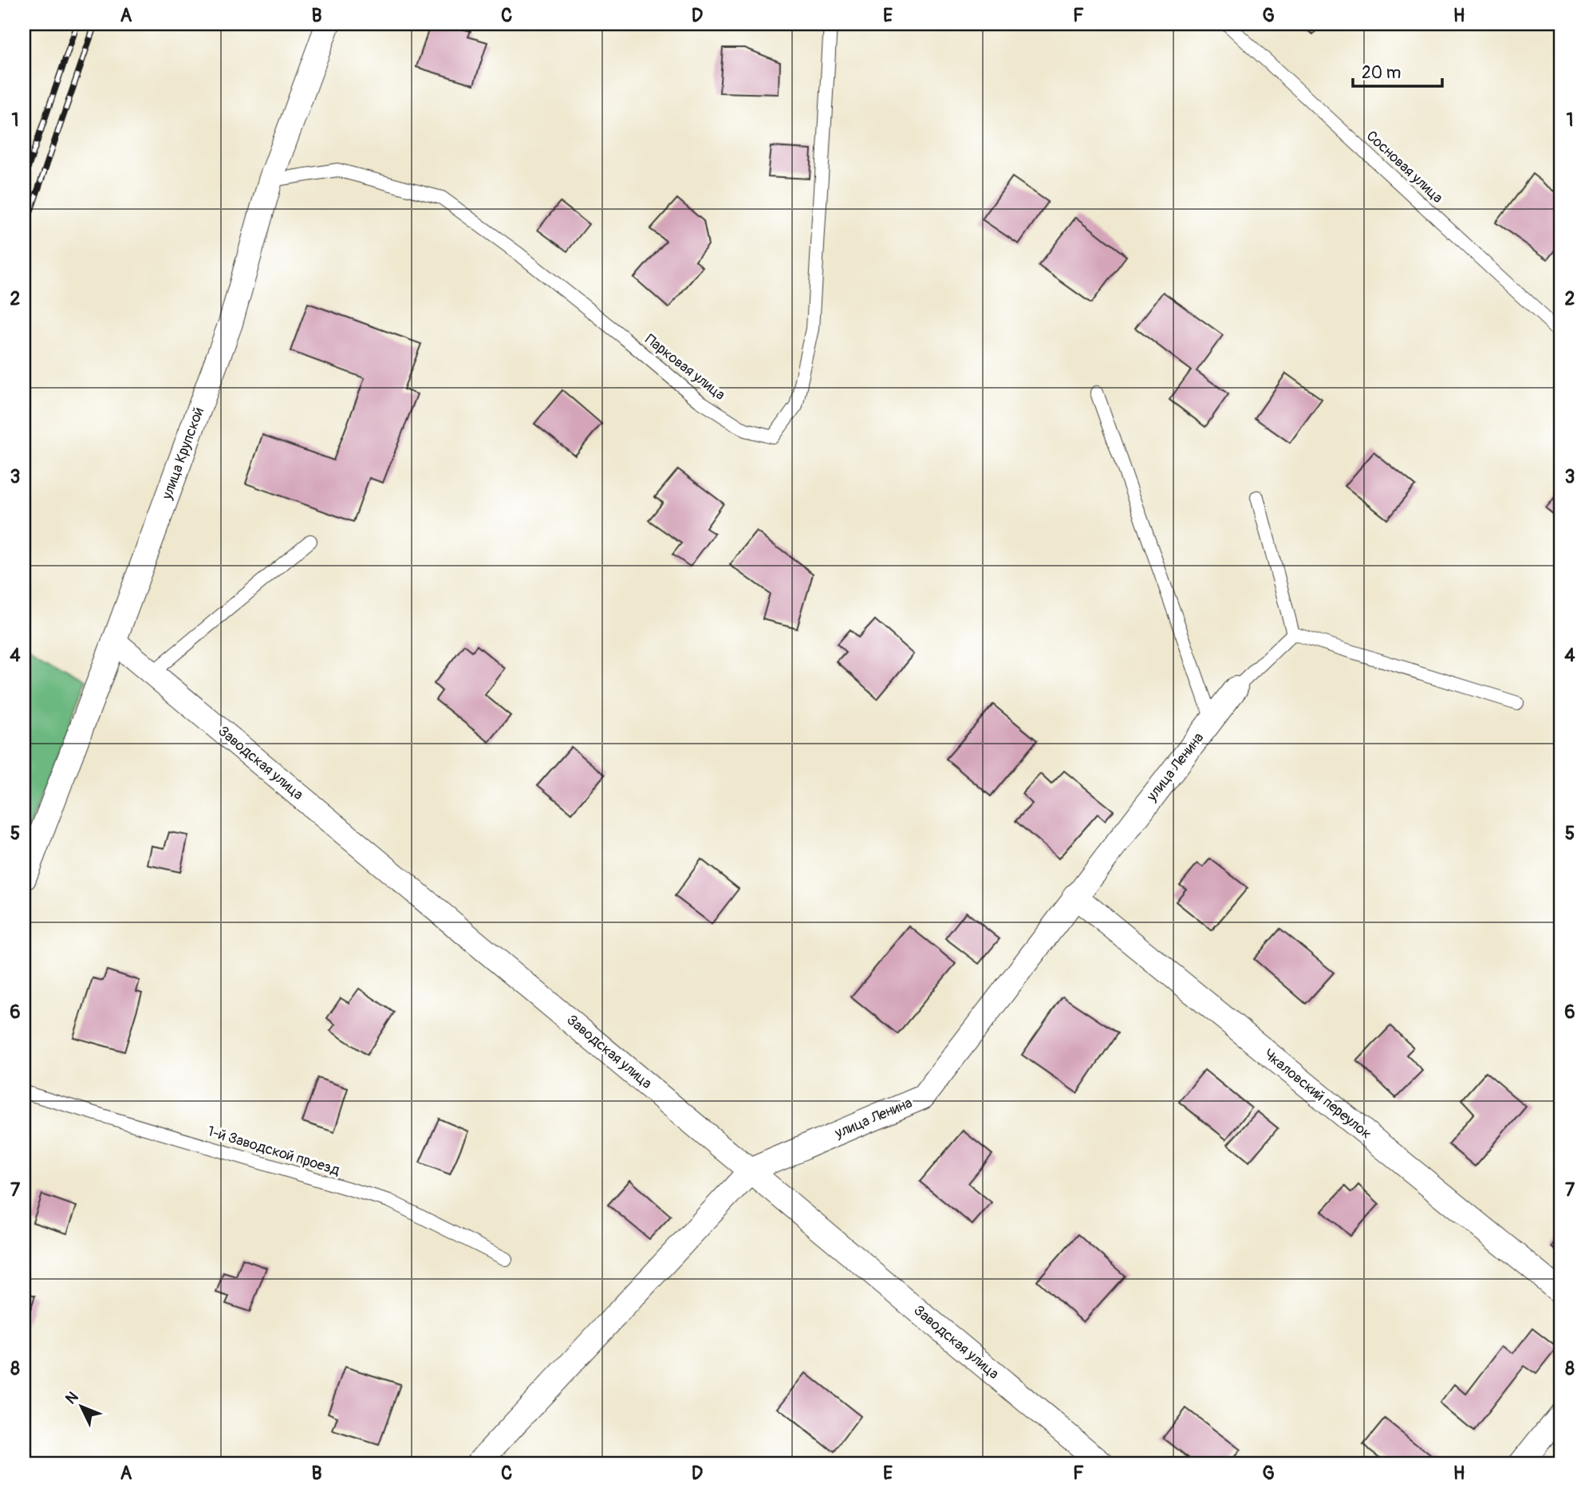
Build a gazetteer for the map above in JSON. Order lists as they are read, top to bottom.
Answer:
{
  "streets": {
    "street": [
      "улица Крупской",
      "Заводская улица",
      "улица Ленина",
      "Чкаловский переулок"
    ],
    "lane": ["Сосновая улица", "Парковая улица", "1-й Заводской проезд"]
  },
  "crossings": [
    ["Парковая улица", "улица Крупской"],
    ["улица Крупской", "Заводская улица"],
    ["Заводская улица", "улица Ленина"],
    ["улица Ленина", "Чкаловский переулок"]
  ],
  "scale_bar": "20 m",
  "north": "top left",
  "grid": {
    "columns": [
      "A",
      "B",
      "C",
      "D",
      "E",
      "F",
      "G",
      "H"
    ],
    "rows": [
      "1",
      "2",
      "3",
      "4",
      "5",
      "6",
      "7",
      "8"
    ]
  }
}
